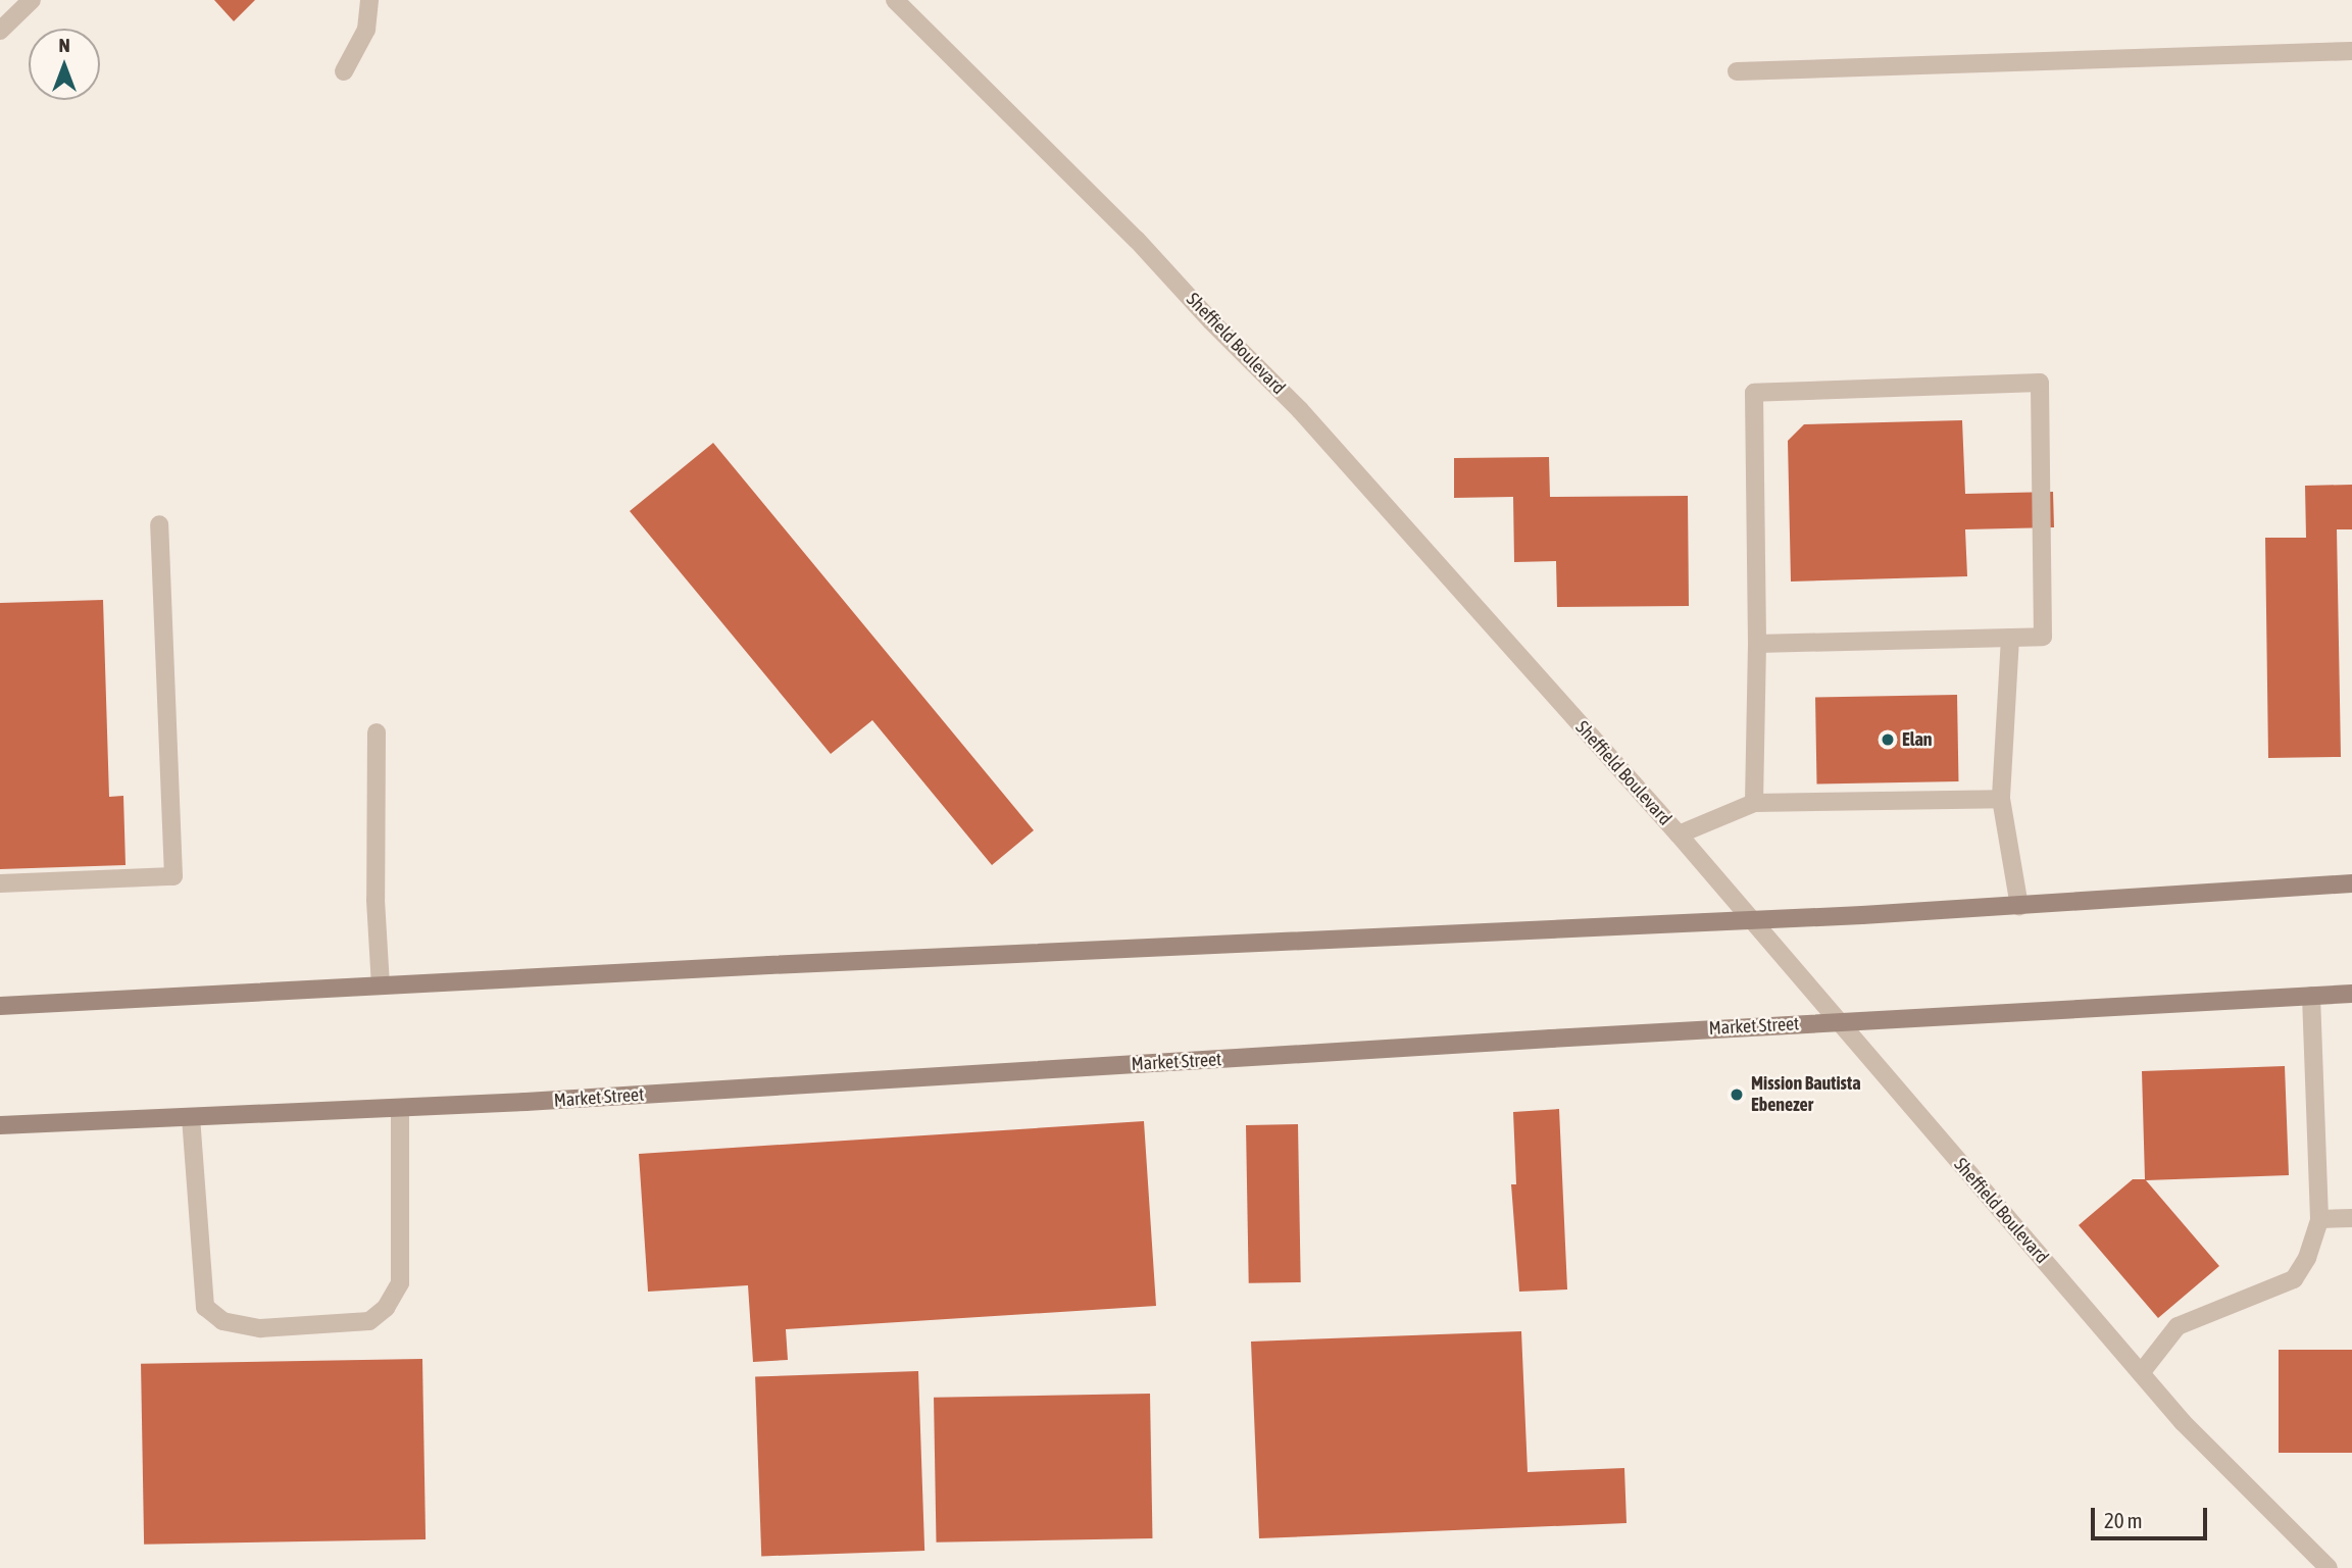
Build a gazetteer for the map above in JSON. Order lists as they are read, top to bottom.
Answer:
{
  "streets": {
    "main road": ["Market Street"],
    "street": ["Sheffield Boulevard"]
  },
  "crossings": [
    ["Sheffield Boulevard", "Market Street"]
  ],
  "places": ["Elan", "Mission Bautista Ebenezer"],
  "scale_bar": "20 m",
  "north": "top"
}
